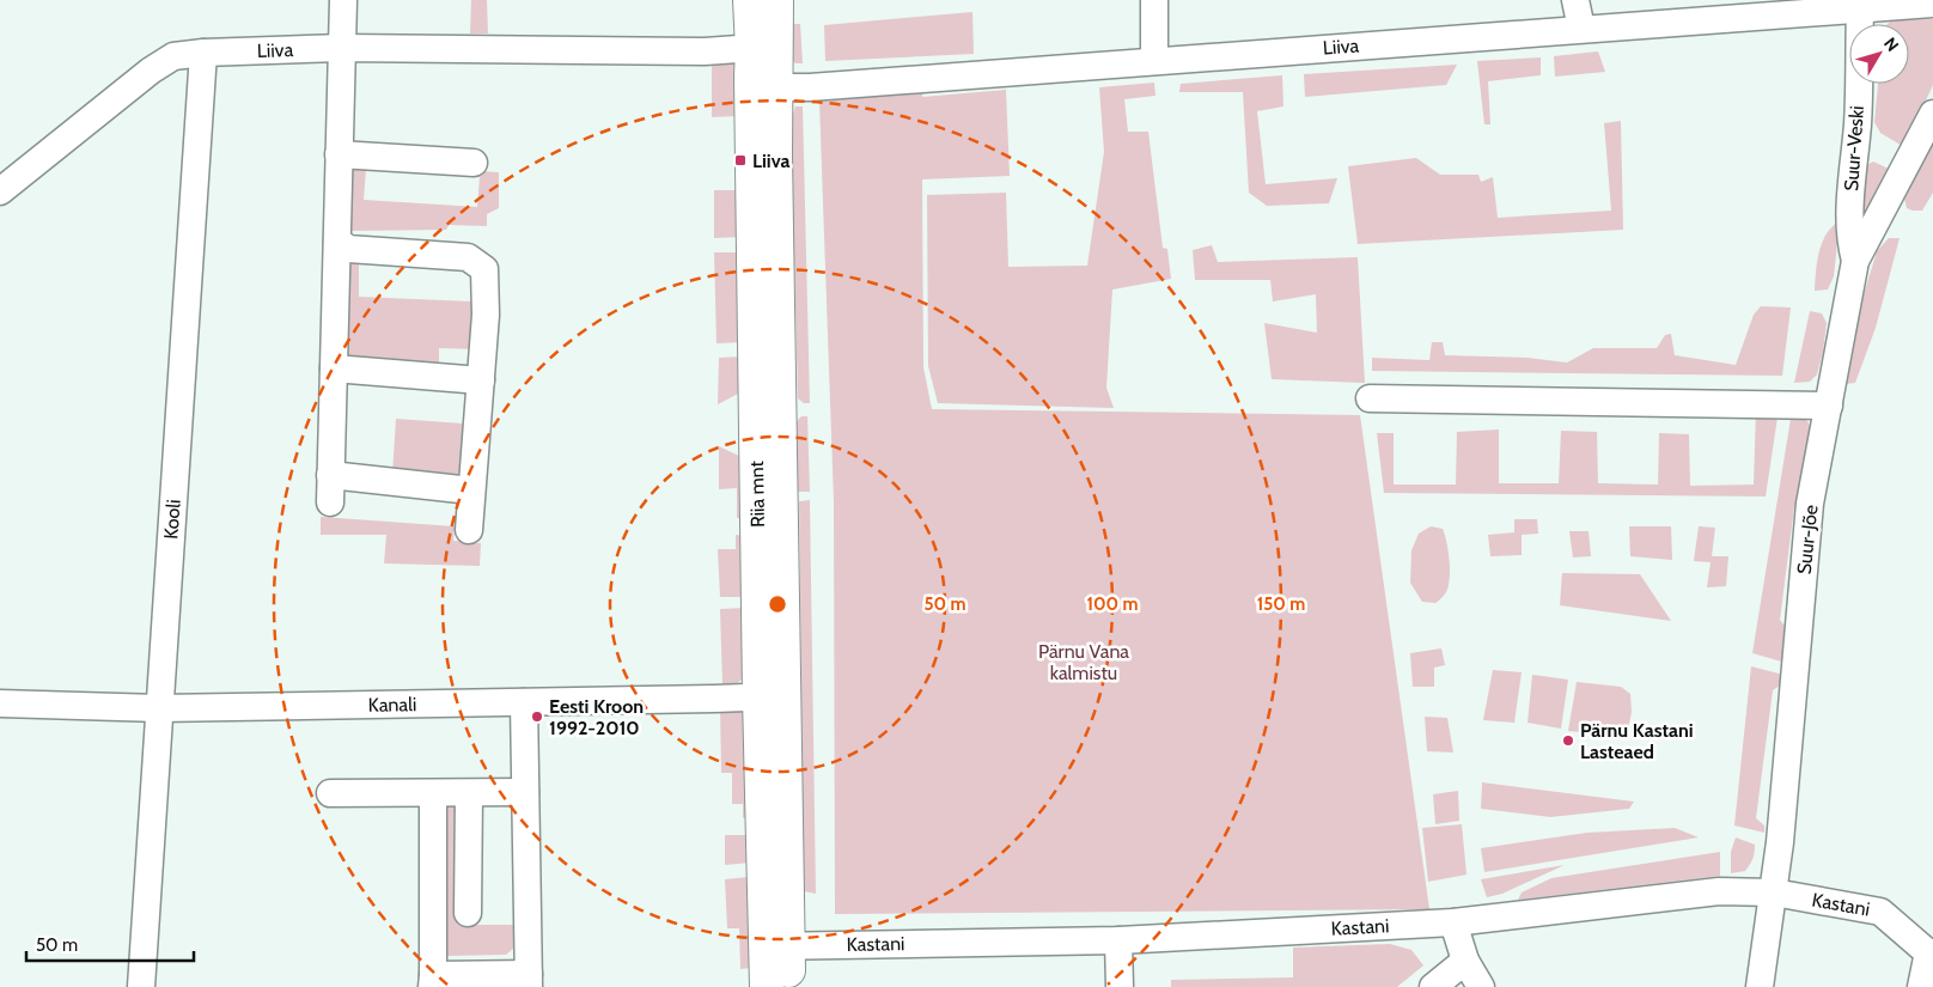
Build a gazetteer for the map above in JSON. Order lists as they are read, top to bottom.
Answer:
{
  "streets": {
    "main road": ["Riia mnt"],
    "street": [
      "Liiva",
      "Suur-Veski",
      "Kooli",
      "Suur-Jõe",
      "Kanali",
      "Kastani"
    ]
  },
  "crossings": [
    ["Liiva", "Suur-Veski"],
    ["Liiva", "Riia mnt"],
    ["Liiva", "Kooli"],
    ["Suur-Veski", "Suur-Jõe"],
    ["Riia mnt", "Kanali"],
    ["Riia mnt", "Kastani"],
    ["Kooli", "Kanali"],
    ["Suur-Jõe", "Kastani"]
  ],
  "parks": ["Pärnu Vana kalmistu"],
  "places": {
    "transit": ["Liiva"],
    "other": ["Eesti Kroon 1992-2010", "Pärnu Kastani Lasteaed"]
  },
  "scale_bar": "50 m",
  "north": "top right",
  "rings": ["50 m", "100 m", "150 m"]
}
